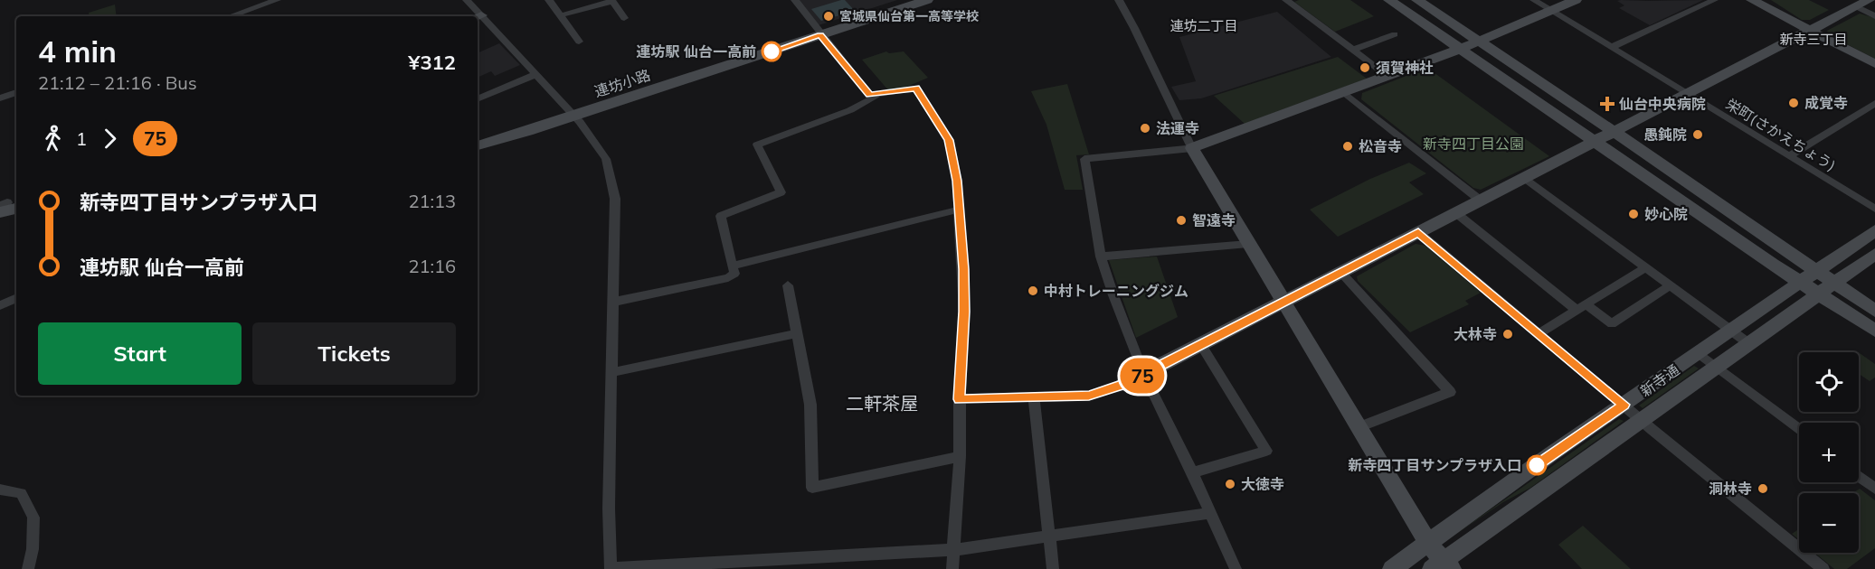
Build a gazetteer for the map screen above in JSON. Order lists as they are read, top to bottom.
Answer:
{
  "streets": {
    "street": ["連坊小路", "栄町(さかえちょう)", "新寺通"]
  },
  "districts": ["連坊二丁目", "新寺三丁目", "二軒茶屋"],
  "parks": ["新寺四丁目公園"],
  "places": {
    "other": [
      "宮城県仙台第一高等学校",
      "連坊駅 仙台一高前",
      "須賀神社",
      "成覚寺",
      "法運寺",
      "愚鈍院",
      "松音寺",
      "妙心院",
      "智遠寺",
      "中村トレーニングジム",
      "大林寺",
      "新寺四丁目サンプラザ入口",
      "大徳寺",
      "洞林寺"
    ],
    "health": ["仙台中央病院"]
  },
  "lines": ["bus line 75"],
  "page": {
    "on_map": "75",
    "heading": ["4 min", "21:12 – 21:16 · Bus", "¥312"],
    "legs": ["1", "75"],
    "list": [
      {
        "name": "新寺四丁目サンプラザ入口",
        "value": "21:13"
      },
      {
        "name": "連坊駅 仙台一高前",
        "value": "21:16"
      }
    ],
    "buttons": ["Start", "Tickets"],
    "map_buttons": ["+", "−"]
  }
}
